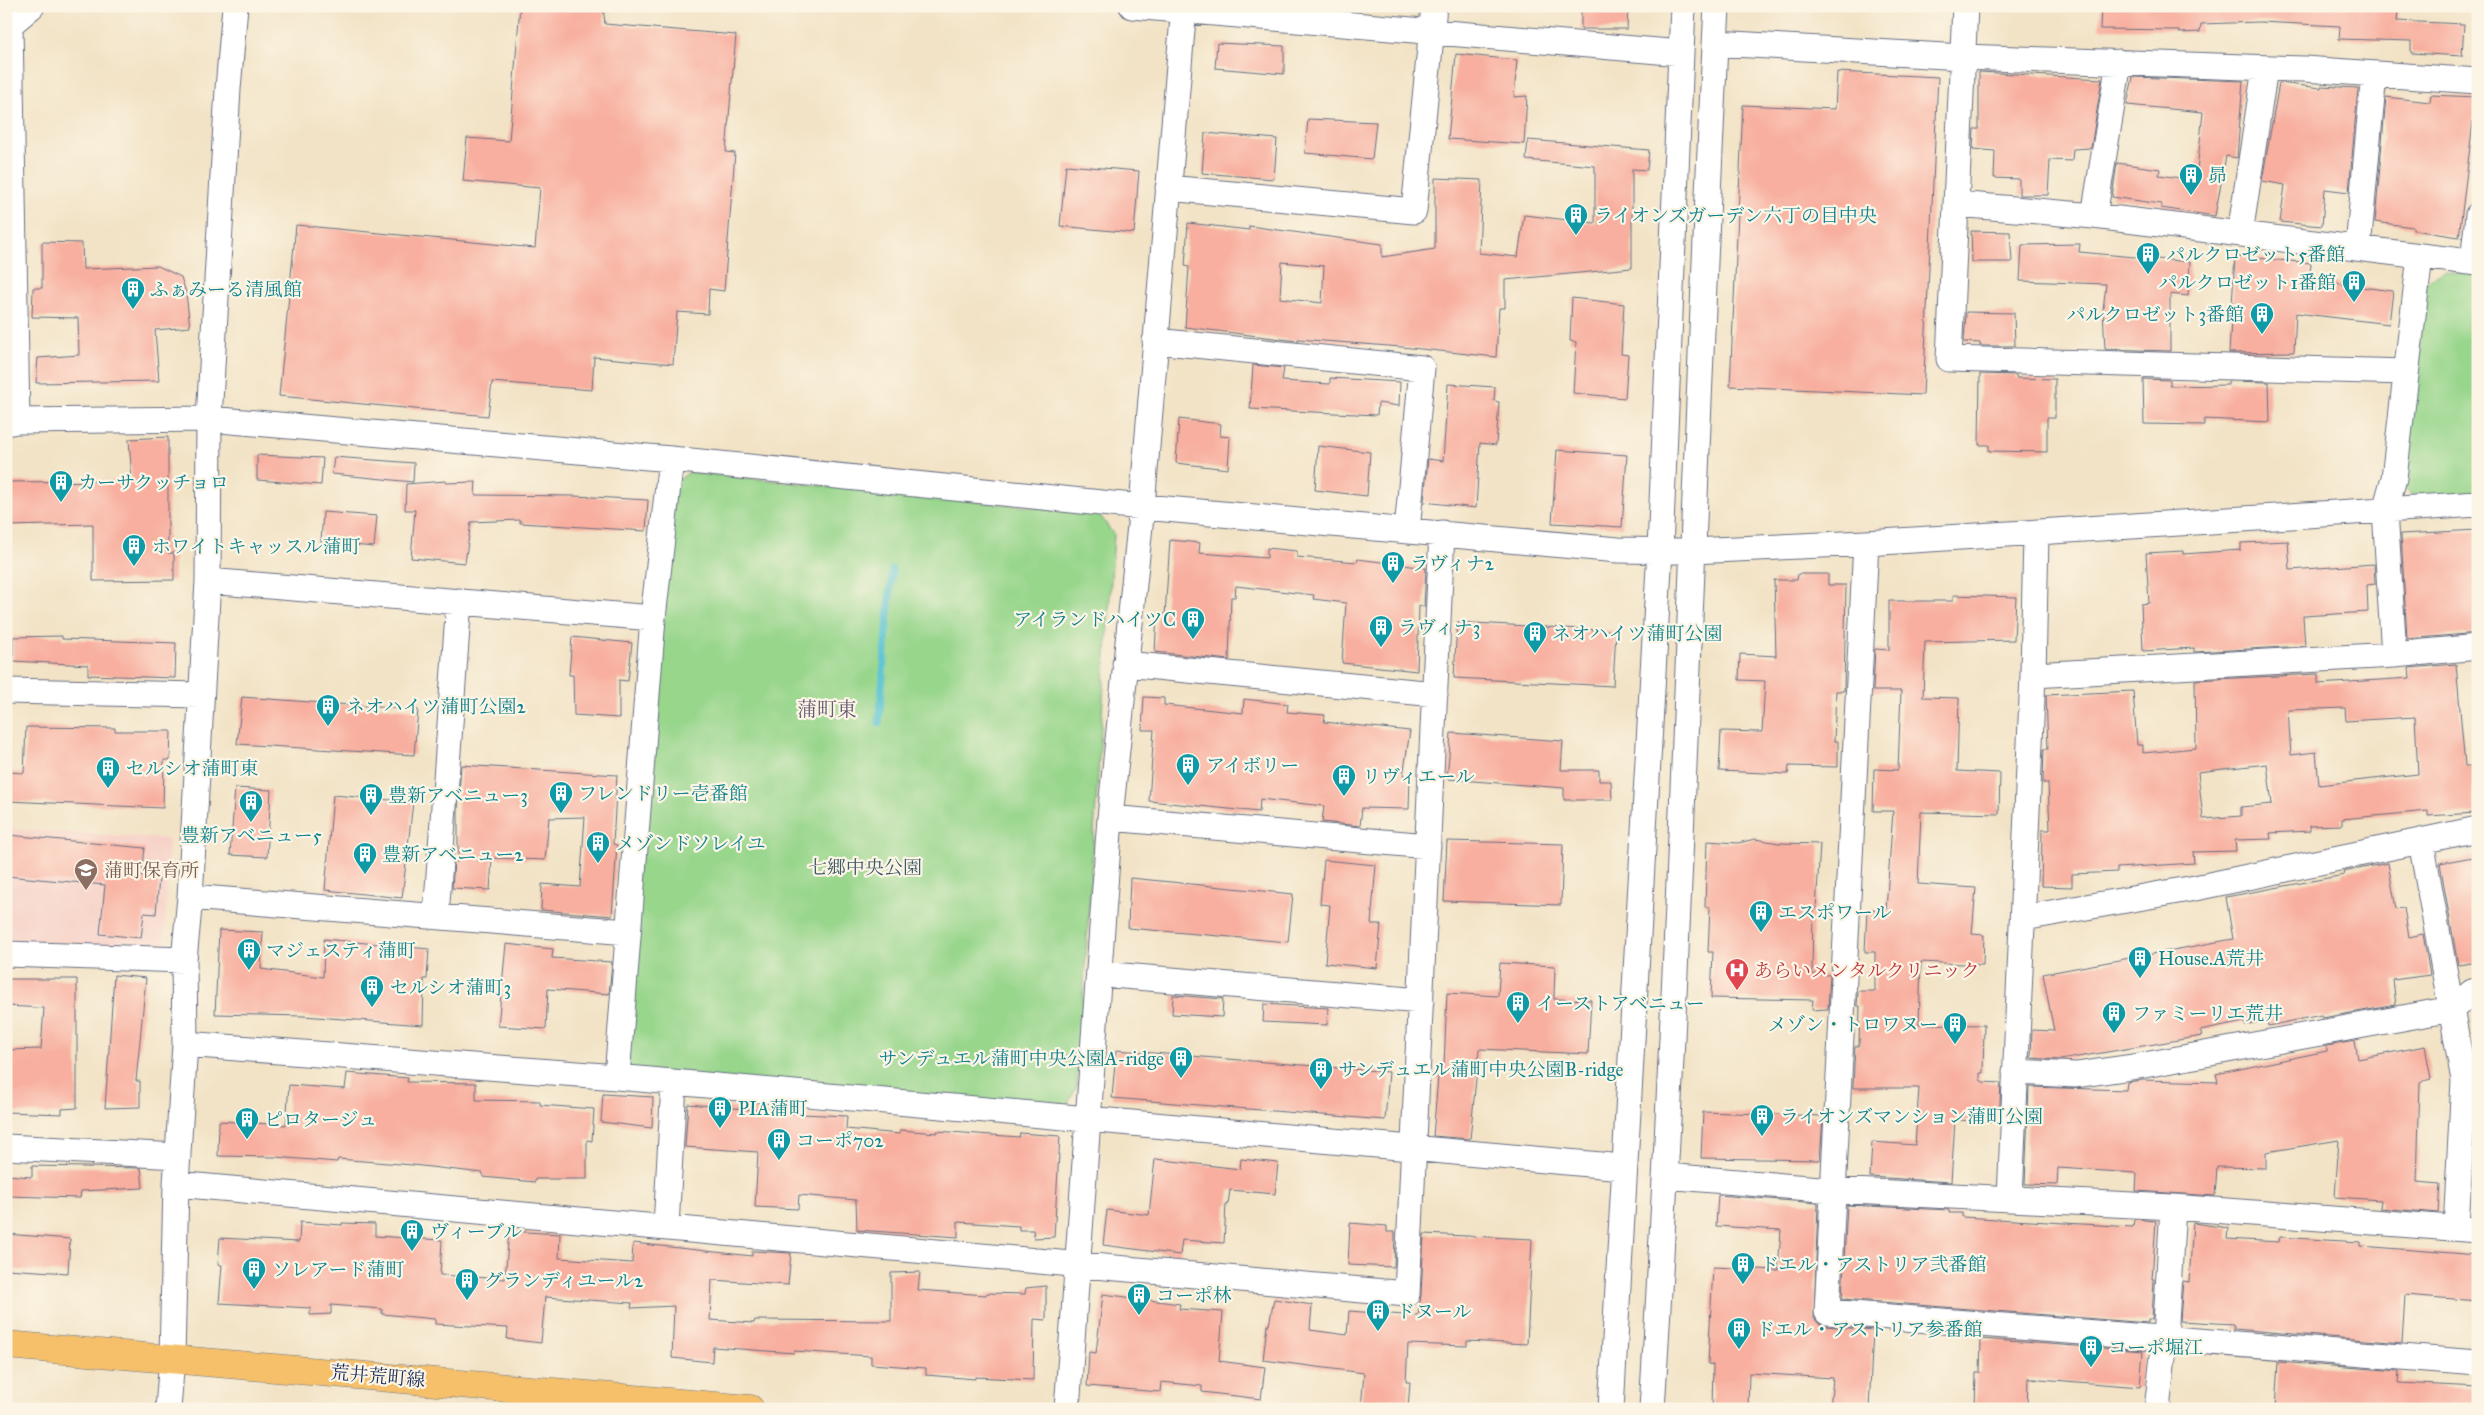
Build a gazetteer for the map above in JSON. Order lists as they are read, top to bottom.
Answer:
{
  "streets": {
    "main road": ["荒井荒町線"]
  },
  "districts": ["蒲町東"],
  "parks": ["七郷中央公園"],
  "places": {
    "building": [
      "昴",
      "ライオンズガーデン六丁の目中央",
      "パルクロゼット5番館",
      "パルクロゼット1番館",
      "ふぁみーる清風館",
      "パルクロゼット3番館",
      "カーサクッチョロ",
      "ホワイトキャッスル蒲町",
      "ラヴィナ2",
      "アイランドハイツC",
      "ラヴィナ3",
      "ネオハイツ蒲町公園",
      "ネオハイツ蒲町公園2",
      "アイボリー",
      "セルシオ蒲町東",
      "リヴィエール",
      "フレンドリー壱番館",
      "豊新アベニュー3",
      "豊新アベニュー5",
      "メゾンドソレイユ",
      "豊新アベニュー2",
      "エスポワール",
      "マジェスティ蒲町",
      "House.A荒井",
      "セルシオ蒲町3",
      "イーストアベニュー",
      "ファミーリエ荒井",
      "メゾン・トロワヌー",
      "サンデュエル蒲町中央公園A-ridge",
      "サンデュエル蒲町中央公園B-ridge",
      "PIA蒲町",
      "ライオンズマンション蒲町公園",
      "ピロタージュ",
      "コーポ702",
      "ヴィーブル",
      "ドエル・アストリア弐番館",
      "ソレアード蒲町",
      "グランディユール2",
      "コーポ林",
      "ドヌール",
      "ドエル・アストリア参番館",
      "コーポ堀江"
    ],
    "school or university": ["蒲町保育所"],
    "hospital": ["あらいメンタルクリニック"]
  }
}
